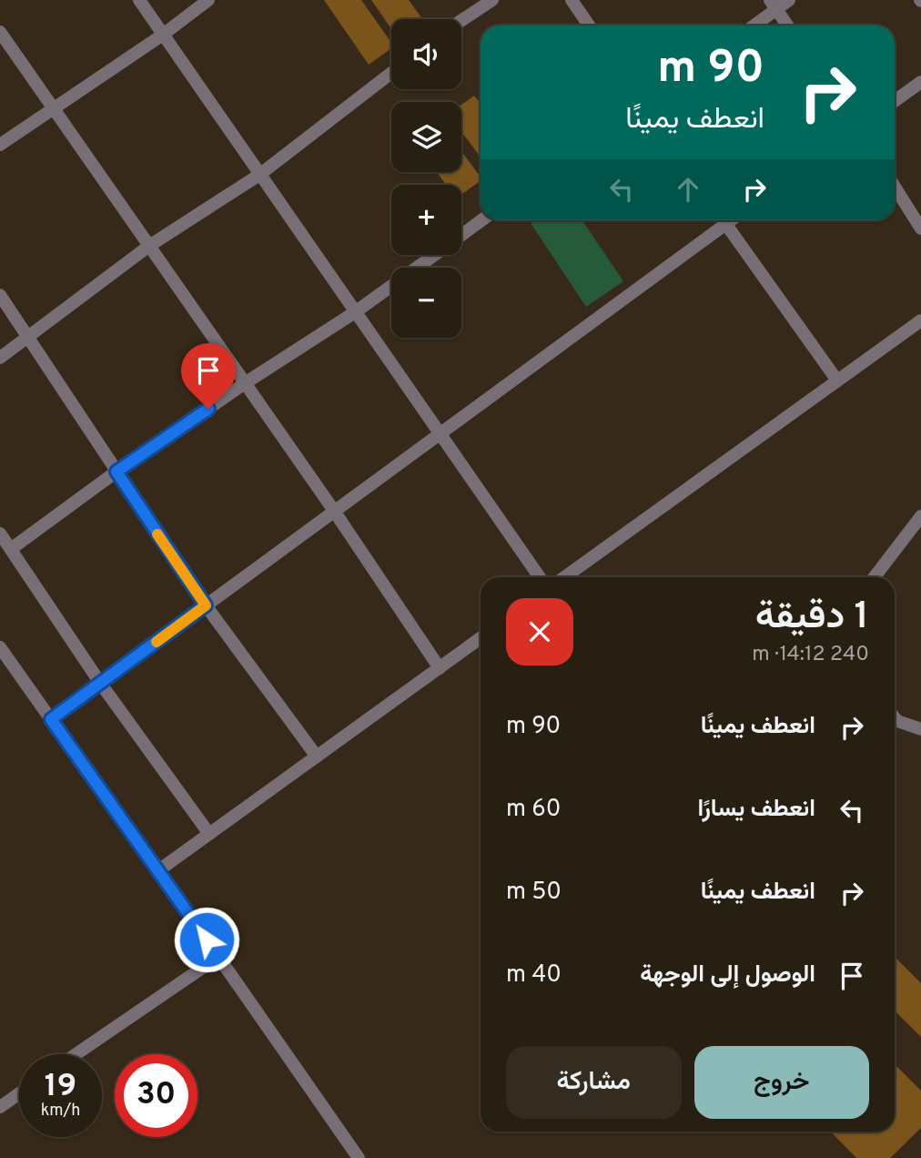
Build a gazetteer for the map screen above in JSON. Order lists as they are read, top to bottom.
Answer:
{
  "page": {
    "map_buttons": ["+", "−"],
    "turn": ["90 m", "انعطف يمينًا"],
    "heading": ["1 دقيقة", "240 m · 14:12"],
    "list": [
      {
        "name": "انعطف يمينًا",
        "value": "90 m"
      },
      {
        "name": "انعطف يسارًا",
        "value": "60 m"
      },
      {
        "name": "انعطف يمينًا",
        "value": "50 m"
      },
      {
        "name": "الوصول إلى الوجهة",
        "value": "40 m"
      }
    ],
    "buttons": ["خروج", "مشاركة"],
    "speed": "19 km/h",
    "limit": "30"
  }
}
